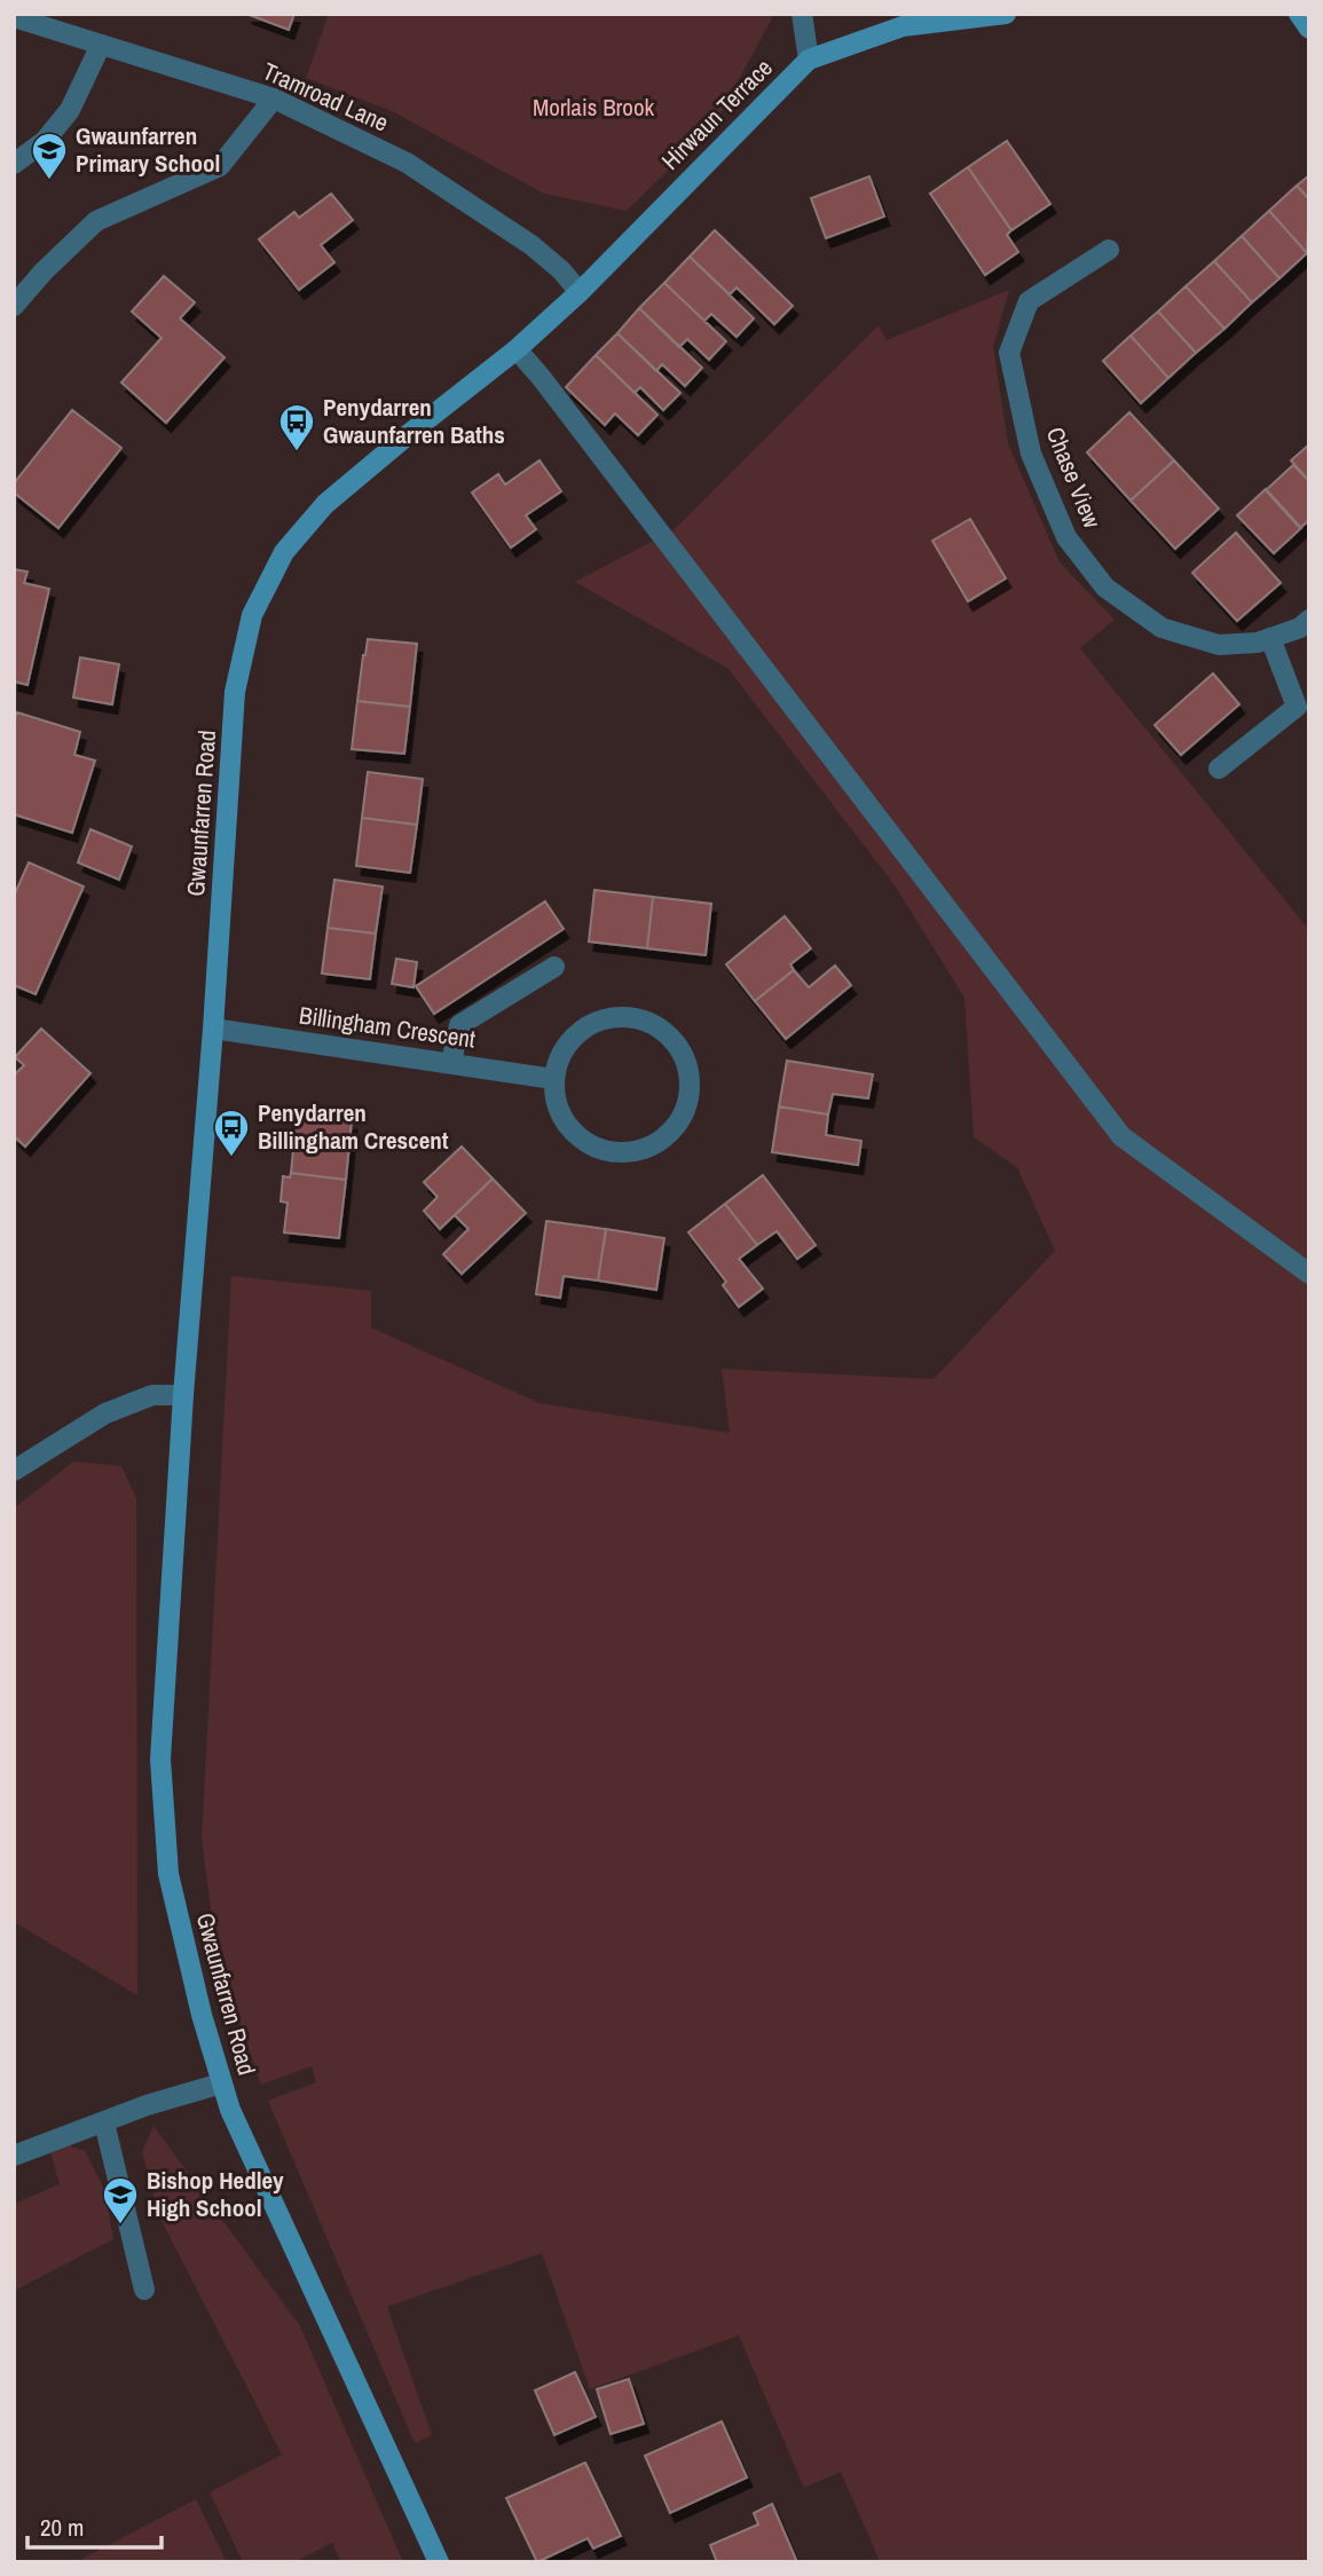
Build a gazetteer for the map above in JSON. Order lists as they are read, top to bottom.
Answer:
{
  "streets": {
    "street": [
      "Tramroad Lane",
      "Hirwaun Terrace",
      "Chase View",
      "Gwaunfarren Road",
      "Billingham Crescent"
    ]
  },
  "crossings": [
    ["Tramroad Lane", "Hirwaun Terrace"],
    ["Hirwaun Terrace", "Gwaunfarren Road"],
    ["Gwaunfarren Road", "Billingham Crescent"]
  ],
  "parks": ["Morlais Brook"],
  "places": {
    "school or university": ["Gwaunfarren Primary School", "Bishop Hedley High School"],
    "bus stop": ["Penydarren Gwaunfarren Baths", "Penydarren Billingham Crescent"]
  },
  "scale_bar": "20 m"
}
